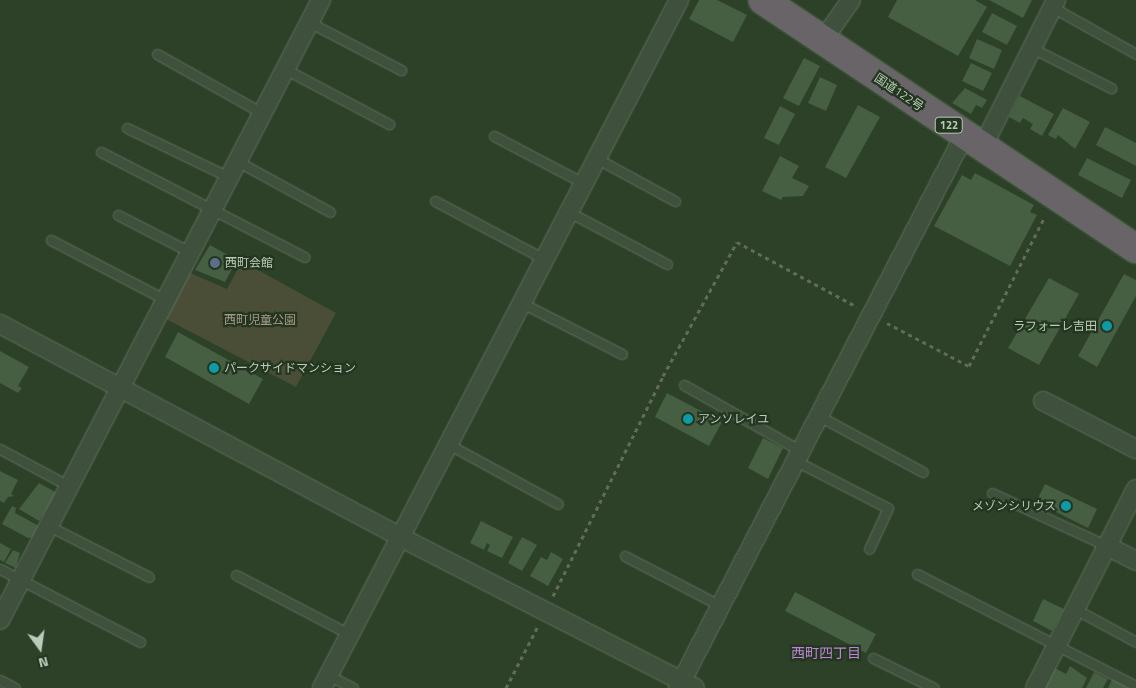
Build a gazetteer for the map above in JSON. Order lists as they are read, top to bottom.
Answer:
{
  "streets": {
    "highway": ["国道122号", "122"]
  },
  "districts": ["西町四丁目"],
  "parks": ["西町児童公園"],
  "places": [
    "西町会館",
    "ラフォーレ吉田",
    "パークサイドマンション",
    "アンソレイユ",
    "メゾンシリウス"
  ],
  "north": "bottom"
}
